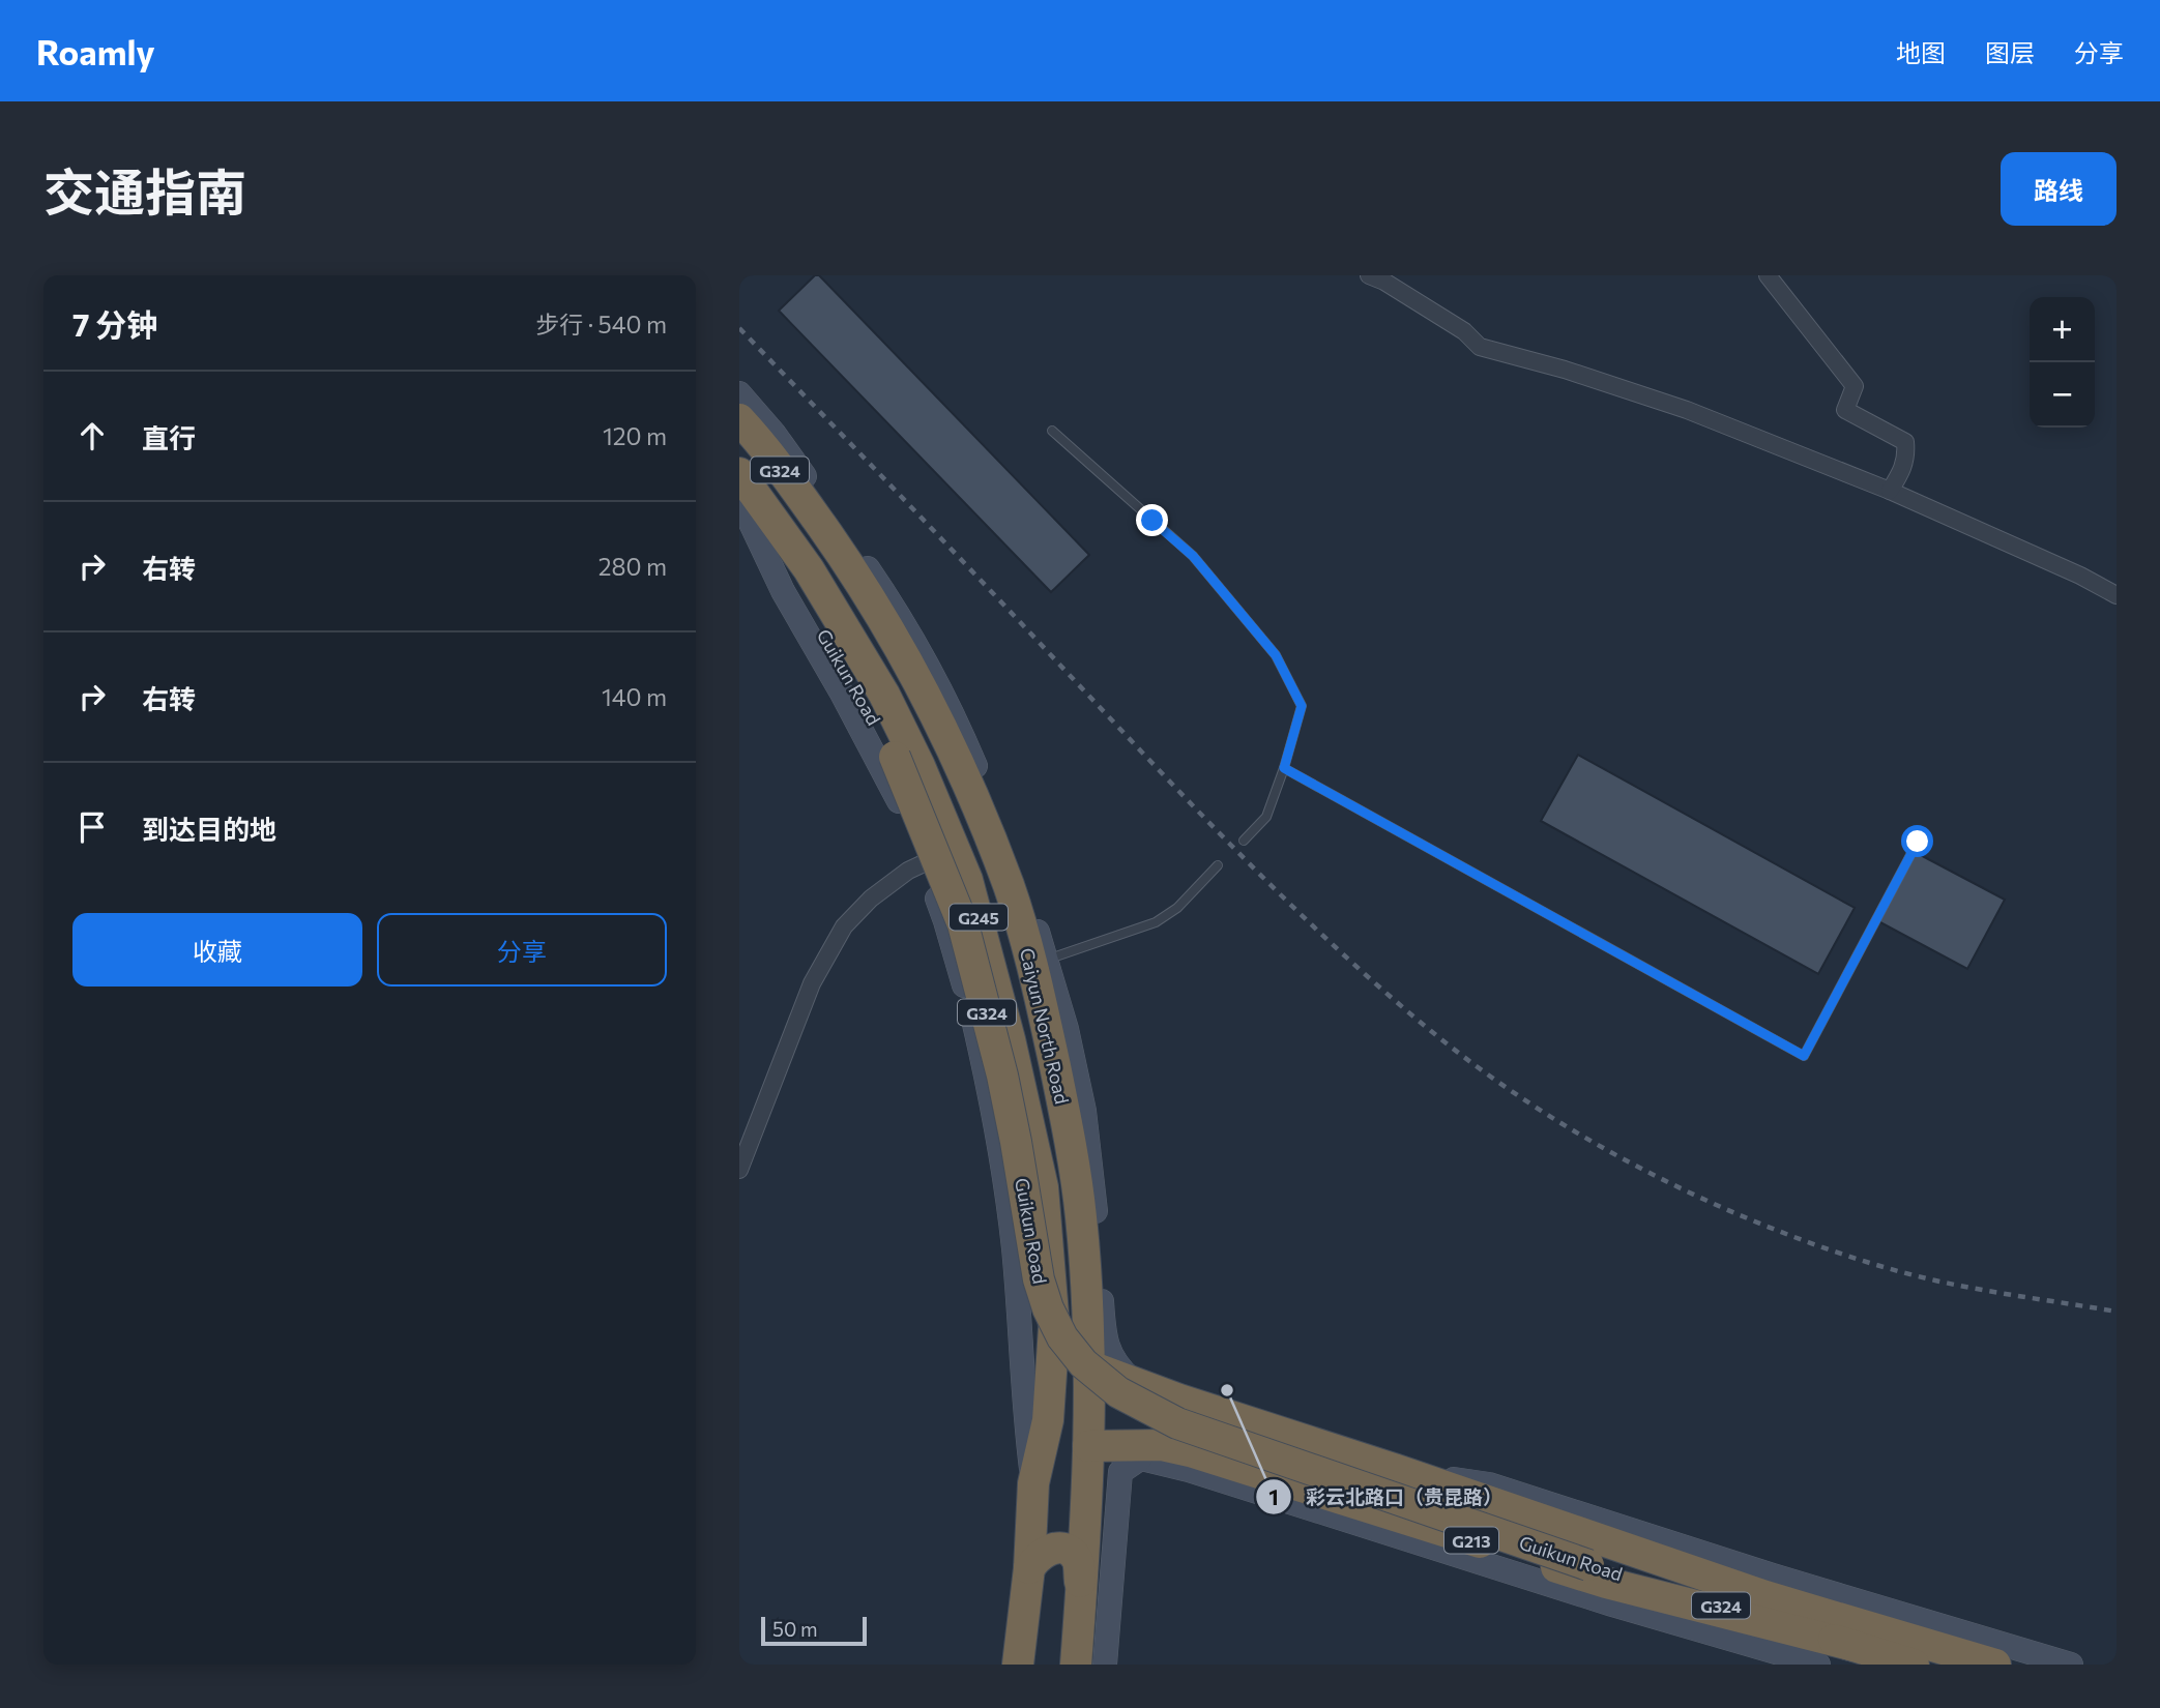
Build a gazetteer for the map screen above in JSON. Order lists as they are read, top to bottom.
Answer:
{
  "streets": {
    "highway": [
      "G324",
      "Guikun Road",
      "G245",
      "Caiyun North Road",
      "G213"
    ]
  },
  "crossings": [
    ["Guikun Road", "Caiyun North Road"],
    ["Guikun Road", "G213"],
    ["Caiyun North Road", "G213"]
  ],
  "places": ["彩云北路口（贵昆路）"],
  "scale_bar": "50 m",
  "page": {
    "header": "Roamly",
    "nav": ["地图", "图层", "分享"],
    "title": "交通指南",
    "buttons": [
      "路线",
      ["收藏", "分享"]
    ],
    "heading": ["7 分钟", "步行 · 540 m"],
    "map_buttons": ["+", "−"],
    "list": [
      ["直行", "120 m"],
      ["右转", "280 m"],
      ["右转", "140 m"],
      "到达目的地"
    ],
    "scale": "50 m"
  }
}
